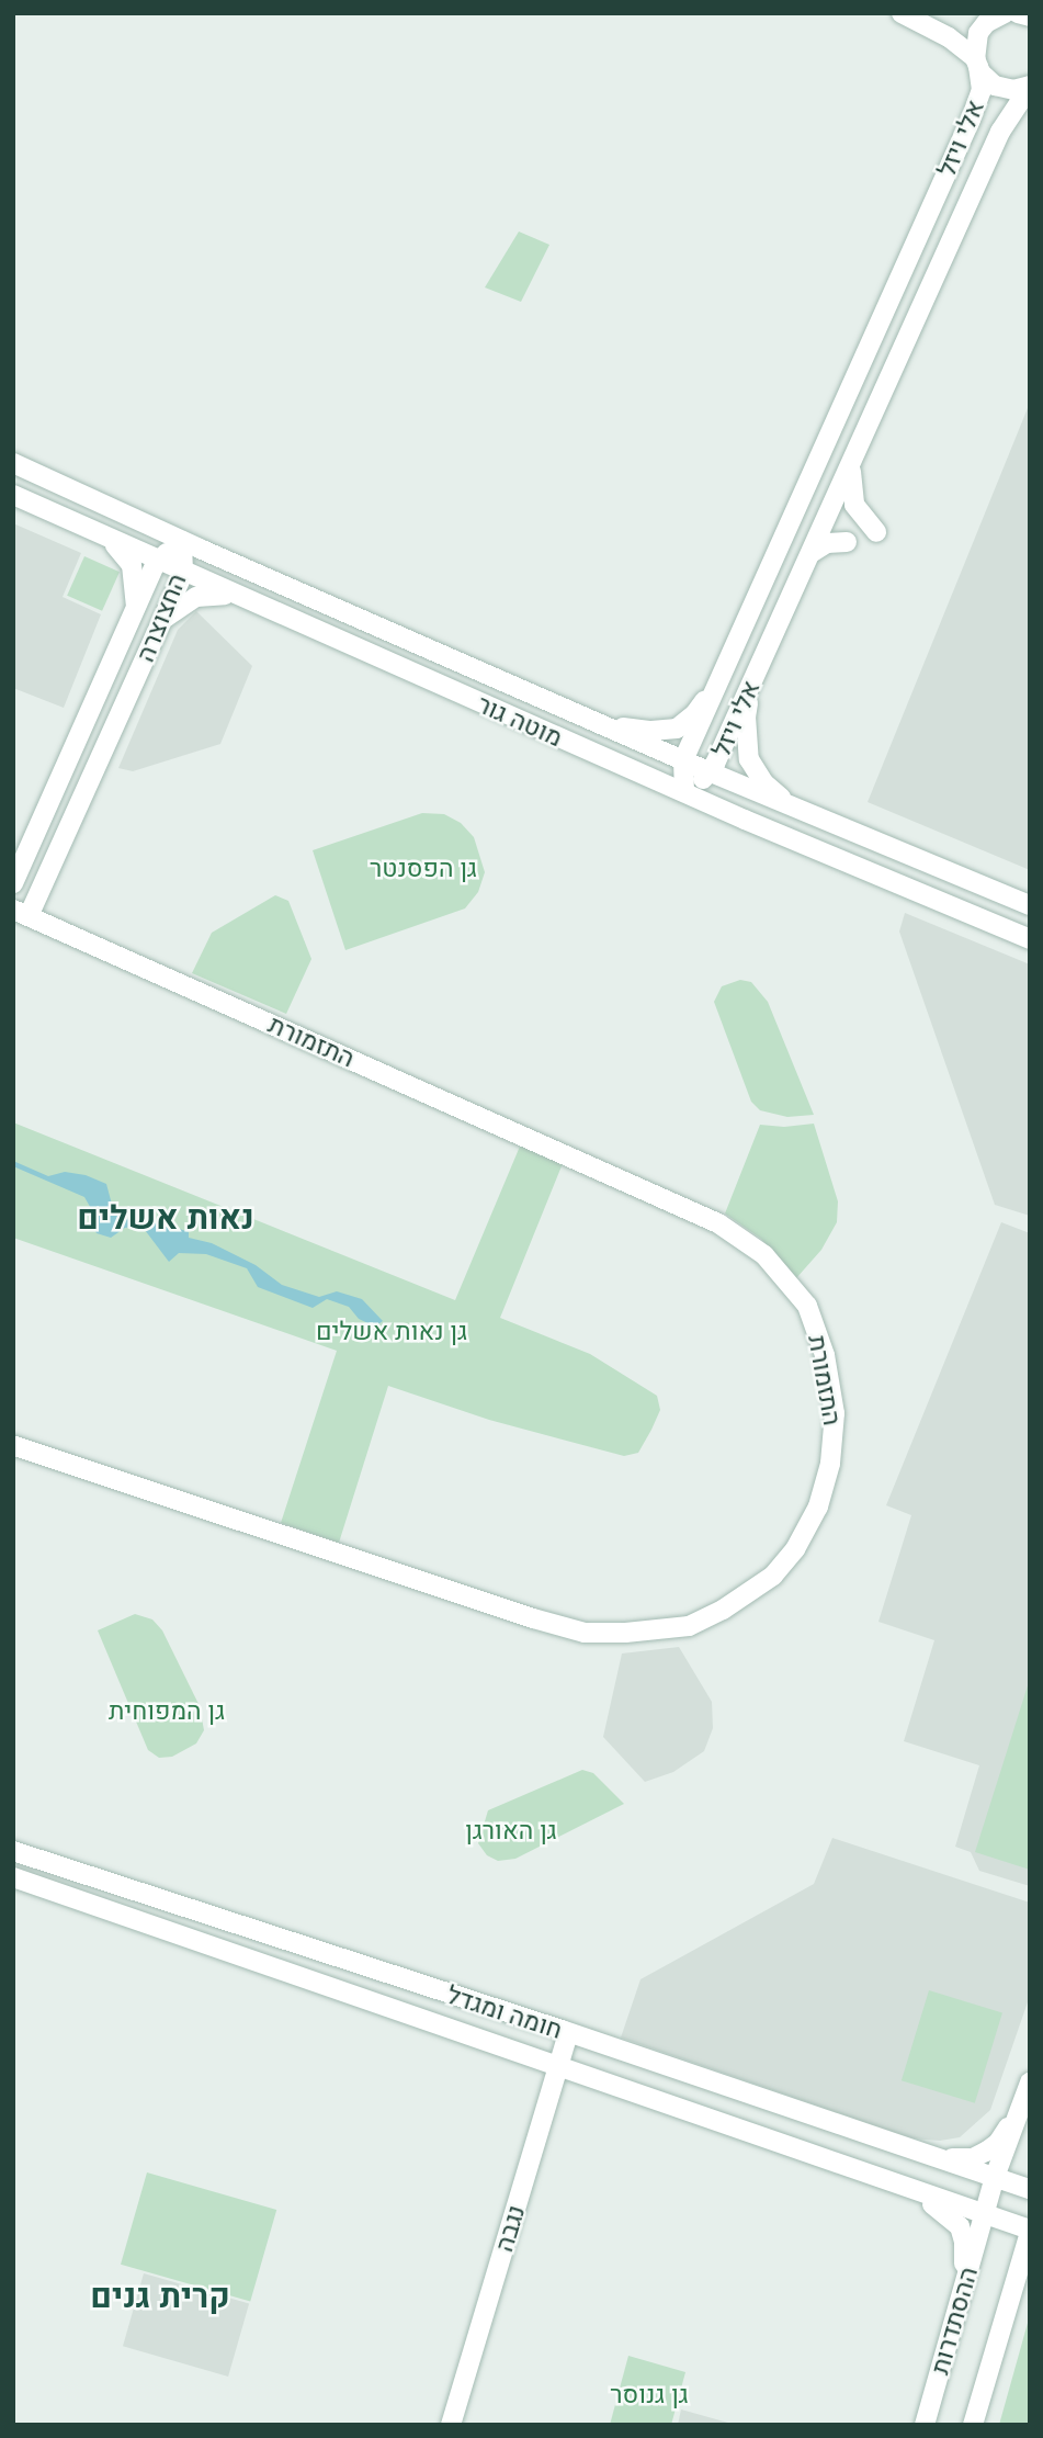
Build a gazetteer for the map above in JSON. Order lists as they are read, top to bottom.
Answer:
{
  "streets": {
    "street": [
      "אלי ויזל",
      "החצוצרה",
      "מוטה גור",
      "התזמורת",
      "חומה ומגדל",
      "נגבה",
      "ההסתדרות"
    ]
  },
  "crossings": [
    ["אלי ויזל", "מוטה גור"],
    ["החצוצרה", "מוטה גור"],
    ["החצוצרה", "התזמורת"],
    ["חומה ומגדל", "נגבה"],
    ["חומה ומגדל", "ההסתדרות"]
  ],
  "districts": ["נאות אשלים", "קרית גנים"],
  "parks": [
    "גן הפסנטר",
    "גן נאות אשלים",
    "גן המפוחית",
    "גן האורגן",
    "גן גנוסר"
  ]
}
